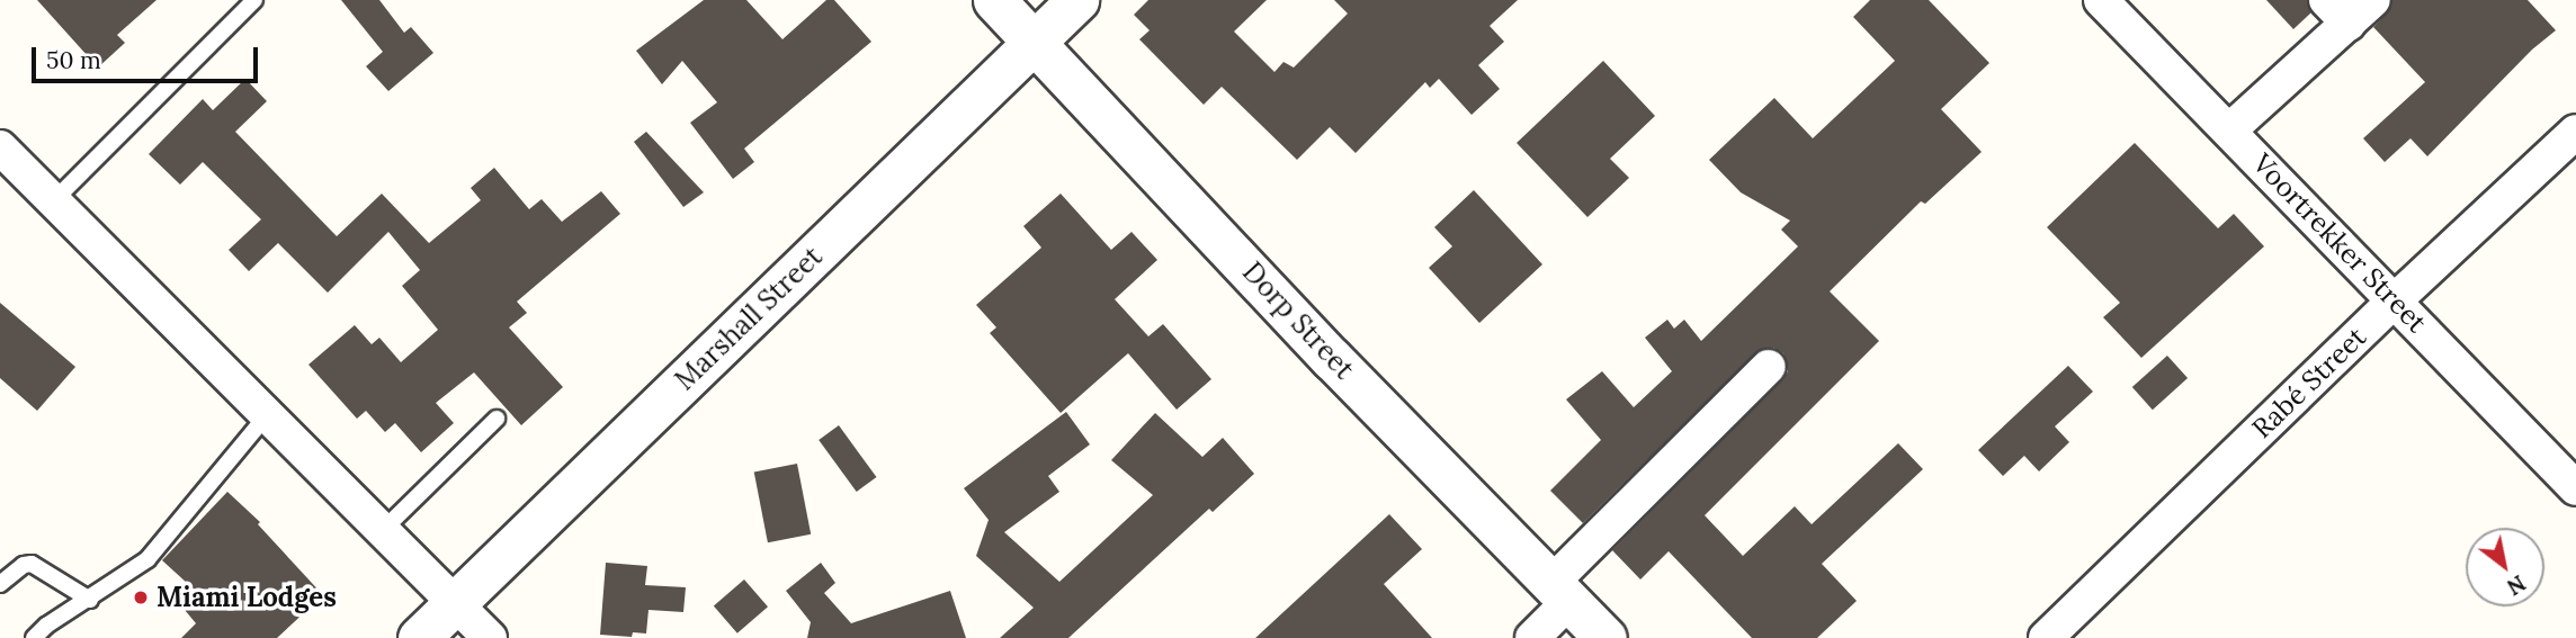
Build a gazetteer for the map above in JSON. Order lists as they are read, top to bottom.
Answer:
{
  "streets": {
    "street": [
      "Voortrekker Street",
      "Marshall Street",
      "Dorp Street",
      "Rabé Street"
    ]
  },
  "crossings": [
    ["Voortrekker Street", "Rabé Street"],
    ["Marshall Street", "Dorp Street"]
  ],
  "places": ["Miami Lodges"],
  "scale_bar": "50 m",
  "north": "bottom right"
}
